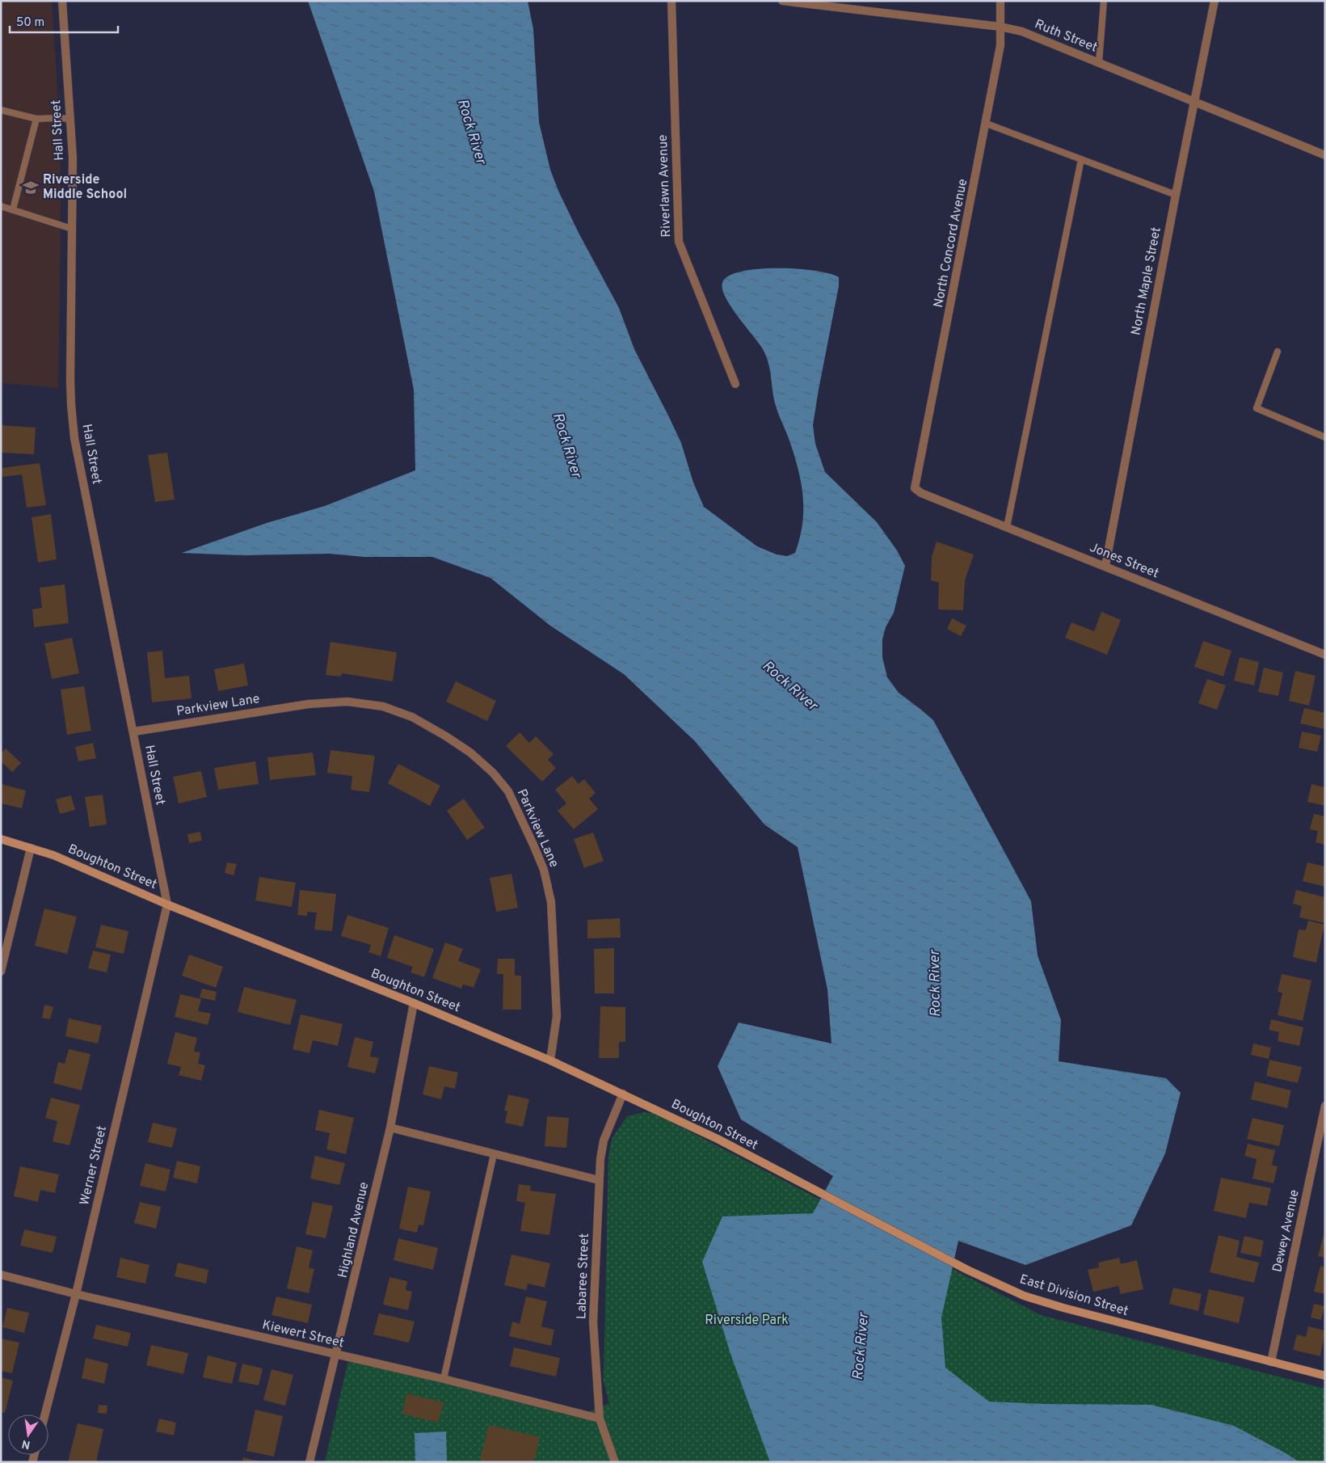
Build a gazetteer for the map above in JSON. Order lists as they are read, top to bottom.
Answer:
{
  "streets": {
    "street": [
      "Ruth Street",
      "Hall Street",
      "Riverlawn Avenue",
      "North Concord Avenue",
      "North Maple Street",
      "Jones Street",
      "Parkview Lane",
      "Boughton Street",
      "Werner Street",
      "Highland Avenue",
      "Dewey Avenue",
      "Labaree Street",
      "East Division Street",
      "Kiewert Street"
    ]
  },
  "crossings": [
    ["Ruth Street", "North Concord Avenue"],
    ["Ruth Street", "North Maple Street"],
    ["Hall Street", "Parkview Lane"],
    ["Hall Street", "Boughton Street"],
    ["Hall Street", "Werner Street"],
    ["North Concord Avenue", "Jones Street"],
    ["North Maple Street", "Jones Street"],
    ["Parkview Lane", "Boughton Street"],
    ["Boughton Street", "Werner Street"],
    ["Boughton Street", "Highland Avenue"],
    ["Boughton Street", "Labaree Street"],
    ["Boughton Street", "East Division Street"],
    ["Werner Street", "Kiewert Street"],
    ["Highland Avenue", "Kiewert Street"],
    ["Dewey Avenue", "East Division Street"],
    ["Labaree Street", "Kiewert Street"]
  ],
  "water": ["Rock River"],
  "parks": ["Riverside Park"],
  "places": {
    "school or university": ["Riverside Middle School"]
  },
  "scale_bar": "50 m",
  "north": "bottom"
}
